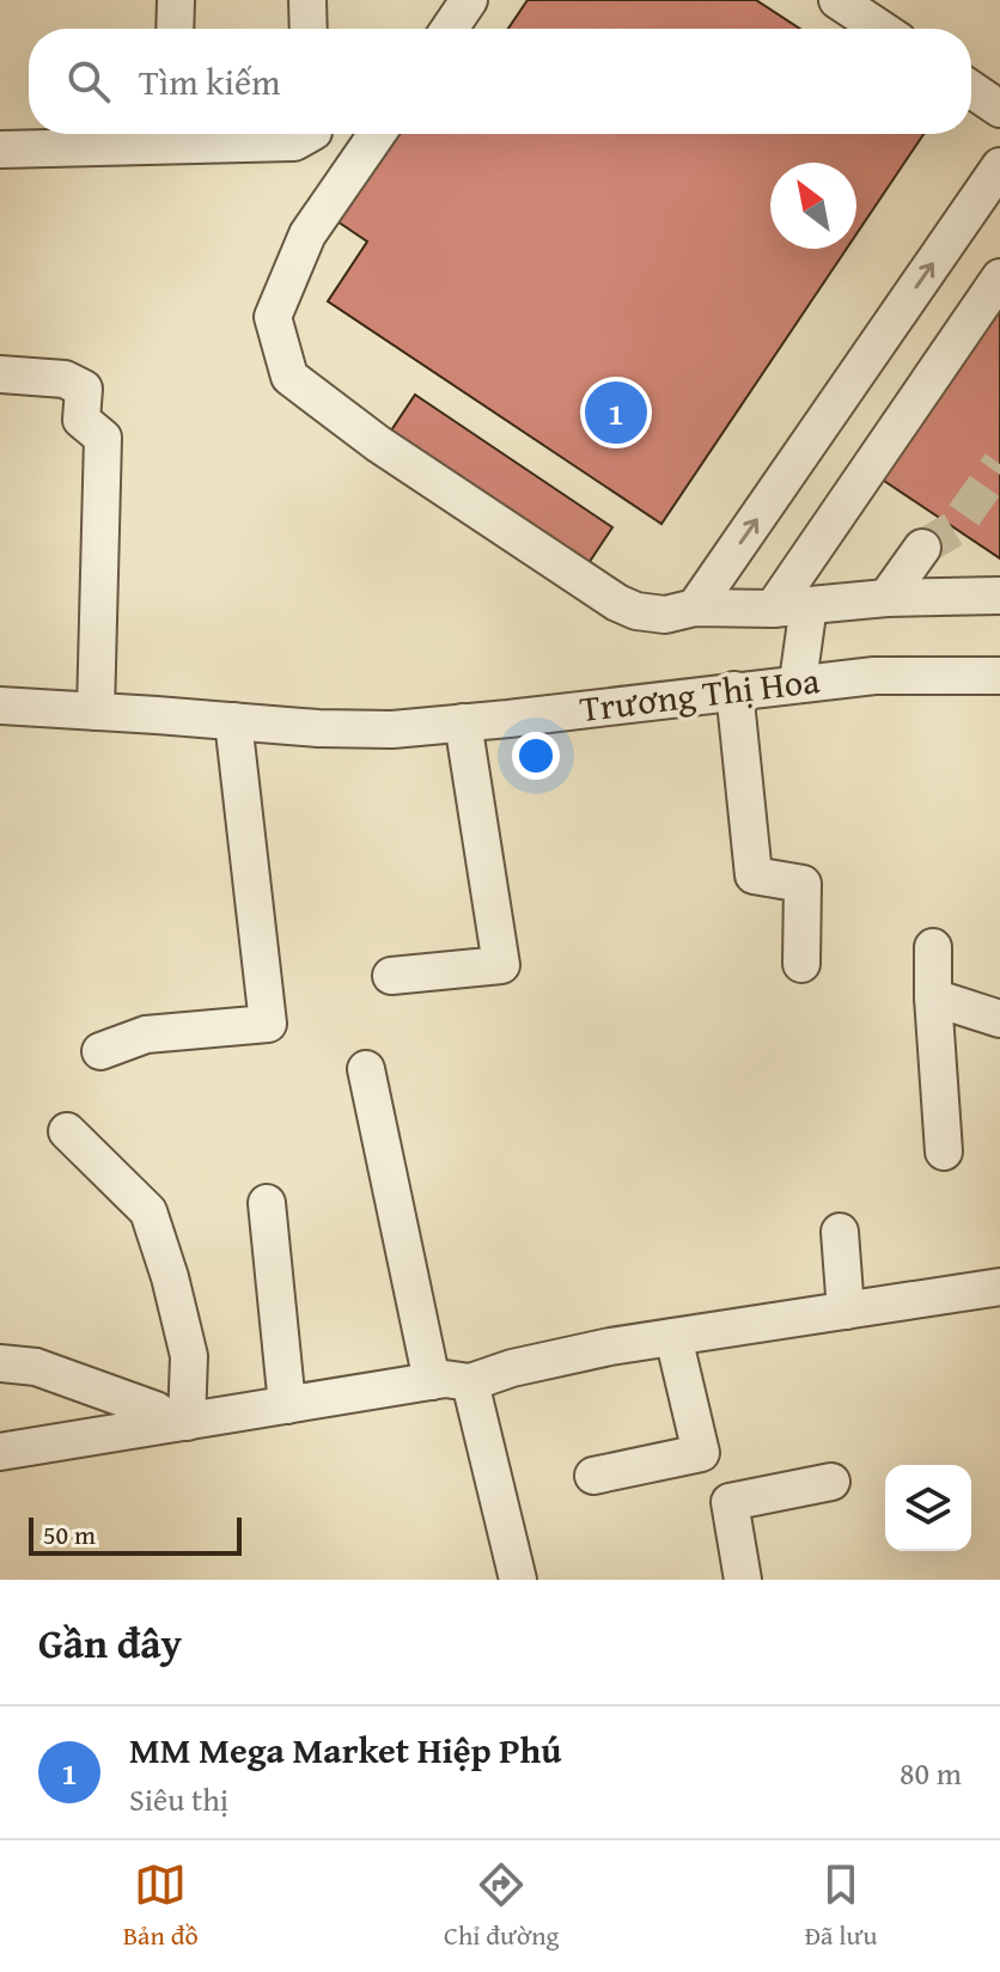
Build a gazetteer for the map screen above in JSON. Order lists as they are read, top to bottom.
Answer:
{
  "streets": {
    "street": ["Trương Thị Hoa"]
  },
  "scale_bar": "50 m",
  "north": "top left",
  "page": {
    "search": "Tìm kiếm",
    "pins": "1",
    "scale": "50 m",
    "heading": "Gần đây",
    "list": [
      {
        "mark": "1",
        "name": "MM Mega Market Hiệp Phú",
        "note": "Siêu thị",
        "value": "80 m"
      }
    ],
    "nav": ["Bản đồ", "Chỉ đường", "Đã lưu"]
  }
}
